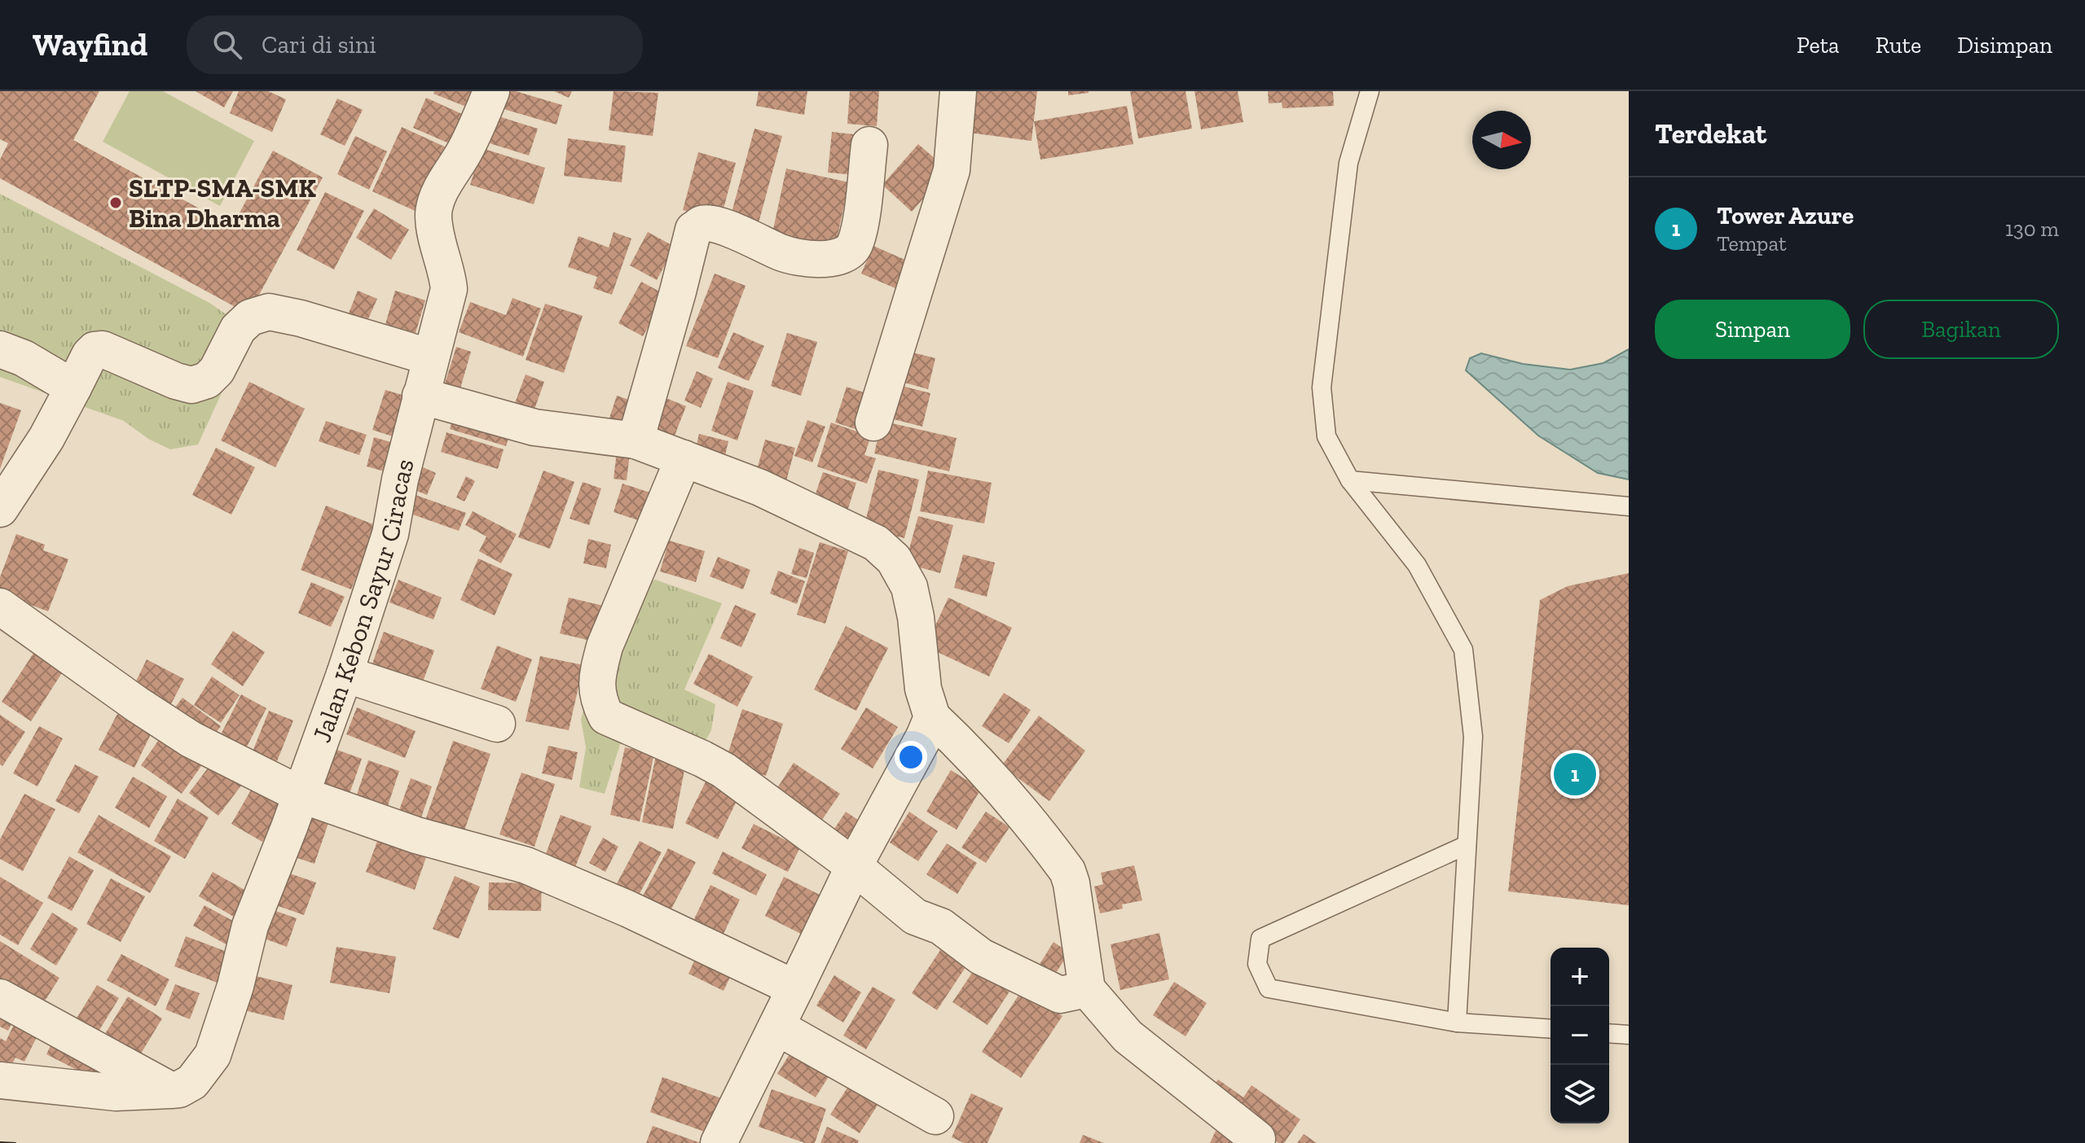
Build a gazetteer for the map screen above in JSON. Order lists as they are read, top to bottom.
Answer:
{
  "streets": {
    "street": ["Jalan Kebon Sayur Ciracas"]
  },
  "places": ["SLTP-SMA-SMK Bina Dharma"],
  "north": "right",
  "page": {
    "header": "Wayfind",
    "search": "Cari di sini",
    "nav": ["Peta", "Rute", "Disimpan"],
    "heading": "Terdekat",
    "list": [
      {
        "mark": "1",
        "name": "Tower Azure",
        "note": "Tempat",
        "value": "130 m"
      }
    ],
    "buttons": ["Simpan", "Bagikan"],
    "pins": "1",
    "map_buttons": ["+", "−"]
  }
}
